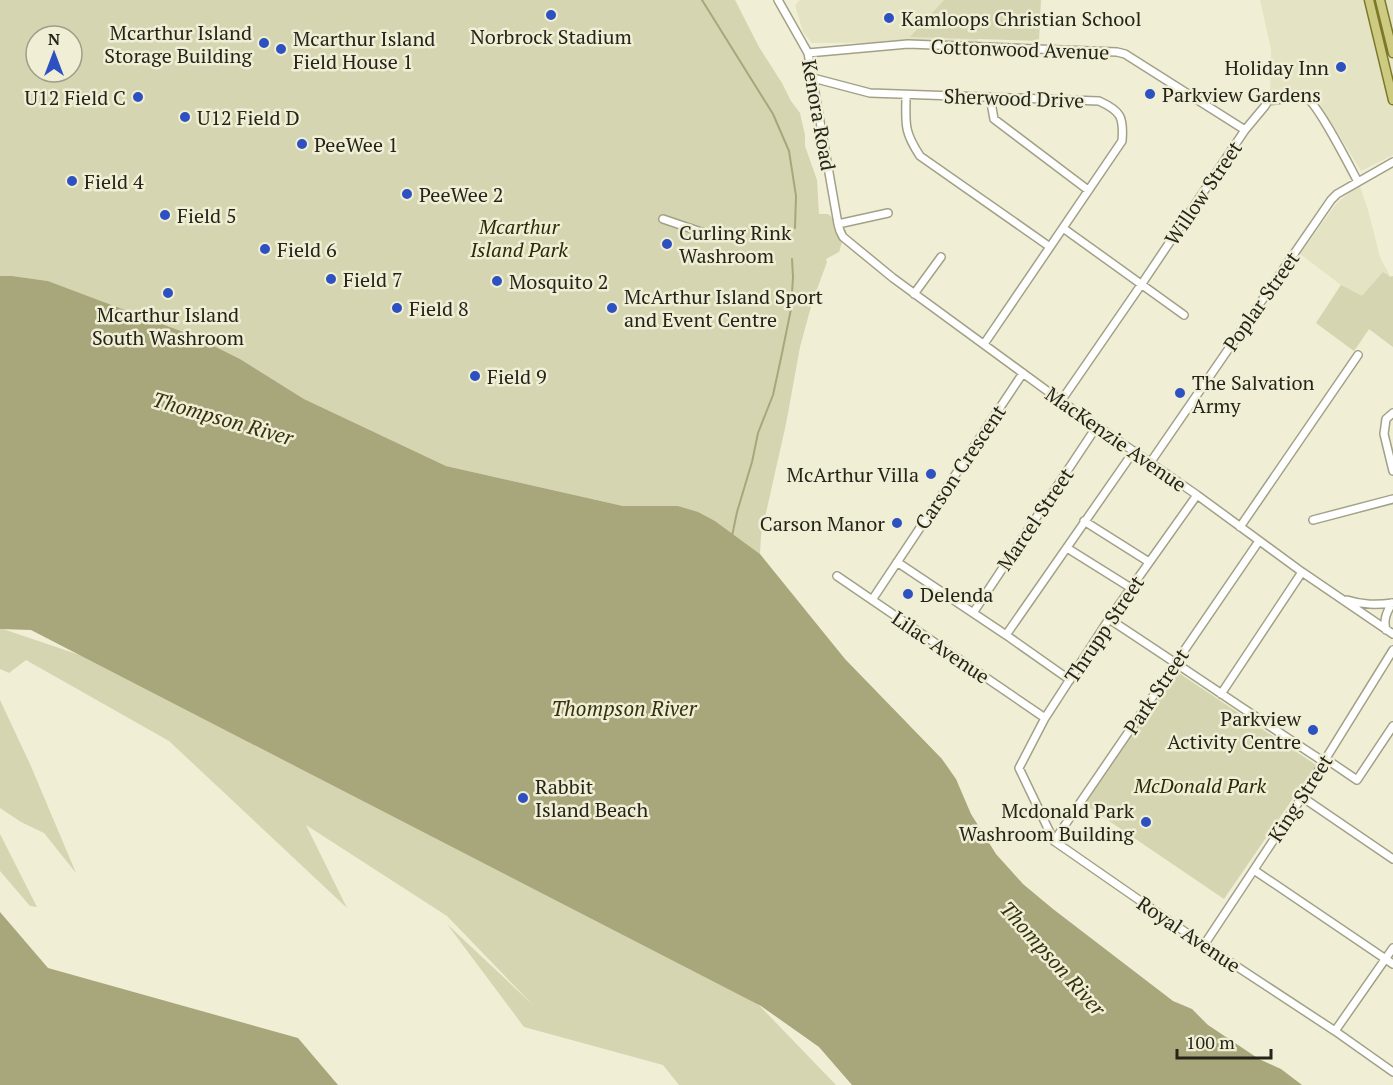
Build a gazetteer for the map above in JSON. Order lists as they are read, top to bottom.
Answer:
{
  "streets": {
    "street": [
      "Cottonwood Avenue",
      "Sherwood Drive",
      "Kenora Road",
      "Willow Street",
      "Poplar Street",
      "MacKenzie Avenue",
      "Carson Crescent",
      "Marcel Street",
      "Thrupp Street",
      "Lilac Avenue",
      "Park Street",
      "King Street",
      "Royal Avenue"
    ]
  },
  "crossings": [
    ["Cottonwood Avenue", "Kenora Road"],
    ["Cottonwood Avenue", "Willow Street"],
    ["Sherwood Drive", "Kenora Road"],
    ["Sherwood Drive", "MacKenzie Avenue"],
    ["Kenora Road", "MacKenzie Avenue"],
    ["Willow Street", "Poplar Street"],
    ["Willow Street", "MacKenzie Avenue"],
    ["Poplar Street", "MacKenzie Avenue"],
    ["MacKenzie Avenue", "Carson Crescent"],
    ["MacKenzie Avenue", "Marcel Street"],
    ["MacKenzie Avenue", "Thrupp Street"],
    ["MacKenzie Avenue", "Park Street"],
    ["Carson Crescent", "Lilac Avenue"],
    ["Thrupp Street", "Lilac Avenue"],
    ["Thrupp Street", "Royal Avenue"],
    ["Park Street", "Royal Avenue"],
    ["King Street", "Royal Avenue"]
  ],
  "water": ["Thompson River"],
  "parks": ["Mcarthur Island Park", "McDonald Park"],
  "places": [
    "Norbrock Stadium",
    "Kamloops Christian School",
    "Mcarthur Island Storage Building",
    "Mcarthur Island Field House 1",
    "Holiday Inn",
    "Parkview Gardens",
    "U12 Field C",
    "U12 Field D",
    "PeeWee 1",
    "Field 4",
    "PeeWee 2",
    "Field 5",
    "Curling Rink Washroom",
    "Field 6",
    "Field 7",
    "Mosquito 2",
    "Mcarthur Island South Washroom",
    "Field 8",
    "McArthur Island Sport and Event Centre",
    "Field 9",
    "The Salvation Army",
    "McArthur Villa",
    "Carson Manor",
    "Delenda",
    "Parkview Activity Centre",
    "Rabbit Island Beach",
    "Mcdonald Park Washroom Building"
  ],
  "scale_bar": "100 m",
  "north": "top"
}
